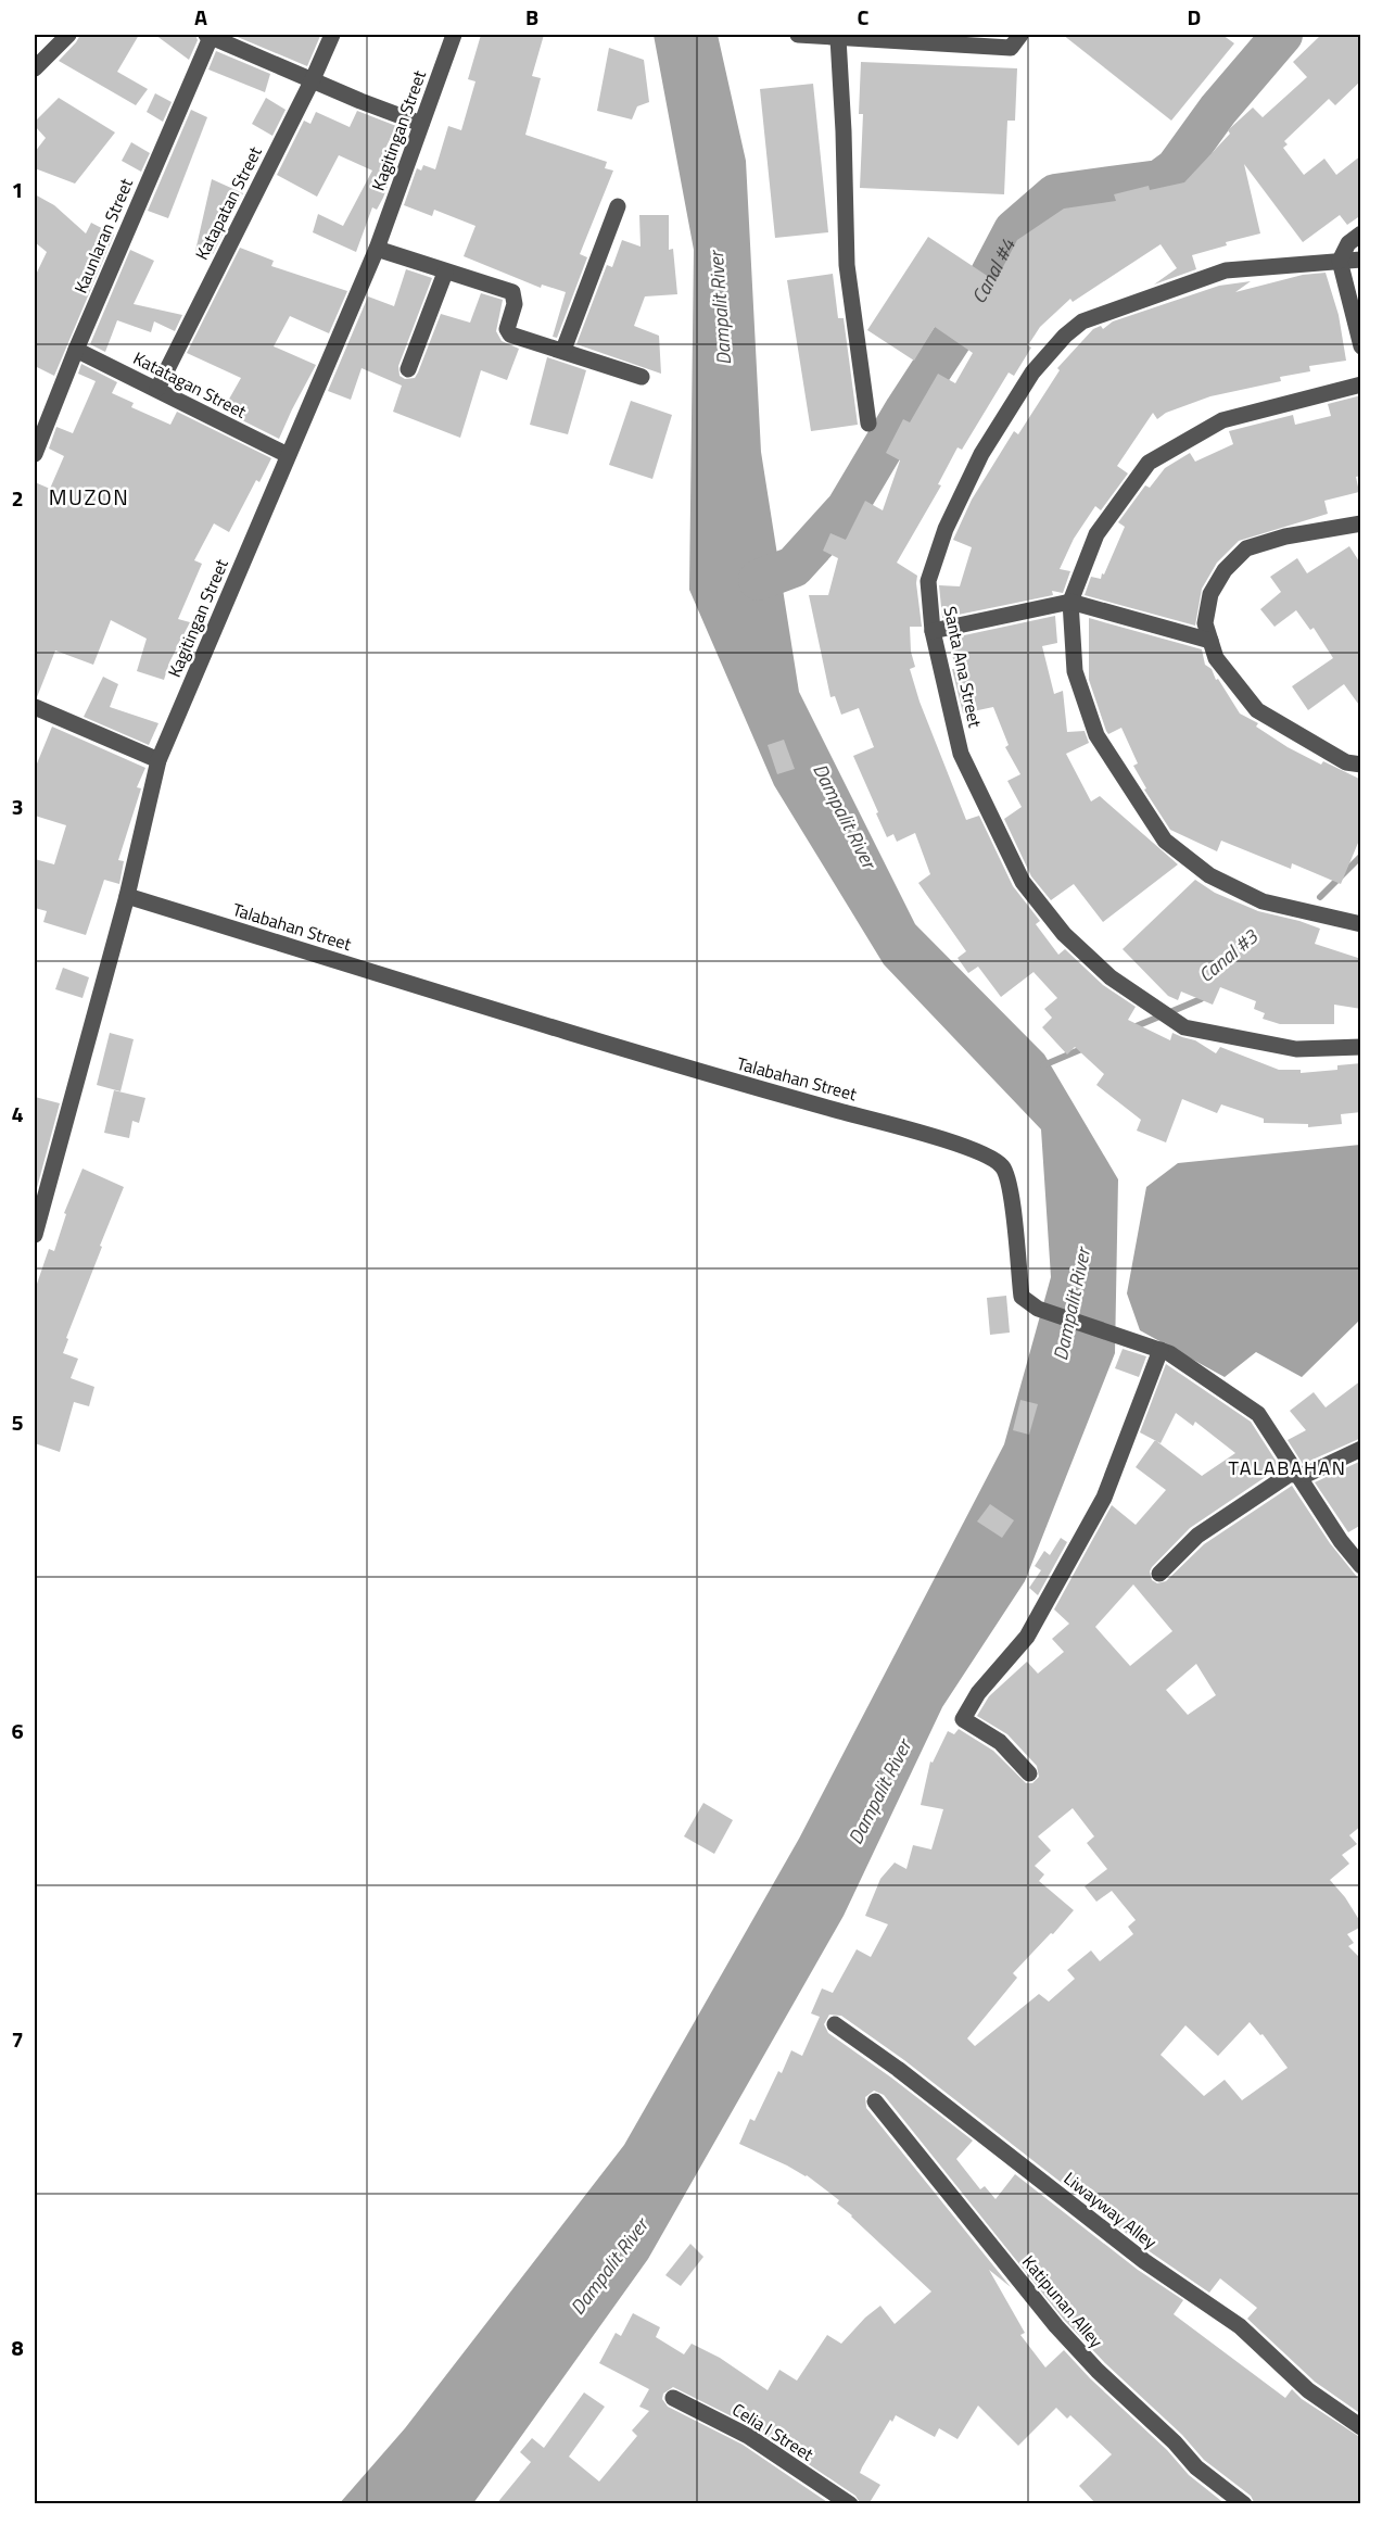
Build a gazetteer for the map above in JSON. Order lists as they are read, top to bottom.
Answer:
{
  "streets": {
    "street": [
      "Kagitingan Street",
      "Katapatan Street",
      "Kaunlaran Street",
      "Katatagan Street",
      "Santa Ana Street",
      "Talabahan Street",
      "Liwayway Alley",
      "Katipunan Alley",
      "Celia I Street"
    ]
  },
  "crossings": [
    ["Kagitingan Street", "Katatagan Street"],
    ["Kagitingan Street", "Talabahan Street"],
    ["Katapatan Street", "Katatagan Street"],
    ["Kaunlaran Street", "Katatagan Street"]
  ],
  "districts": ["MUZON", "TALABAHAN"],
  "water": ["Canal #4", "Dampalit River", "Canal #3"],
  "grid": {
    "columns": [
      "A",
      "B",
      "C",
      "D"
    ],
    "rows": [
      "1",
      "2",
      "3",
      "4",
      "5",
      "6",
      "7",
      "8"
    ]
  }
}
